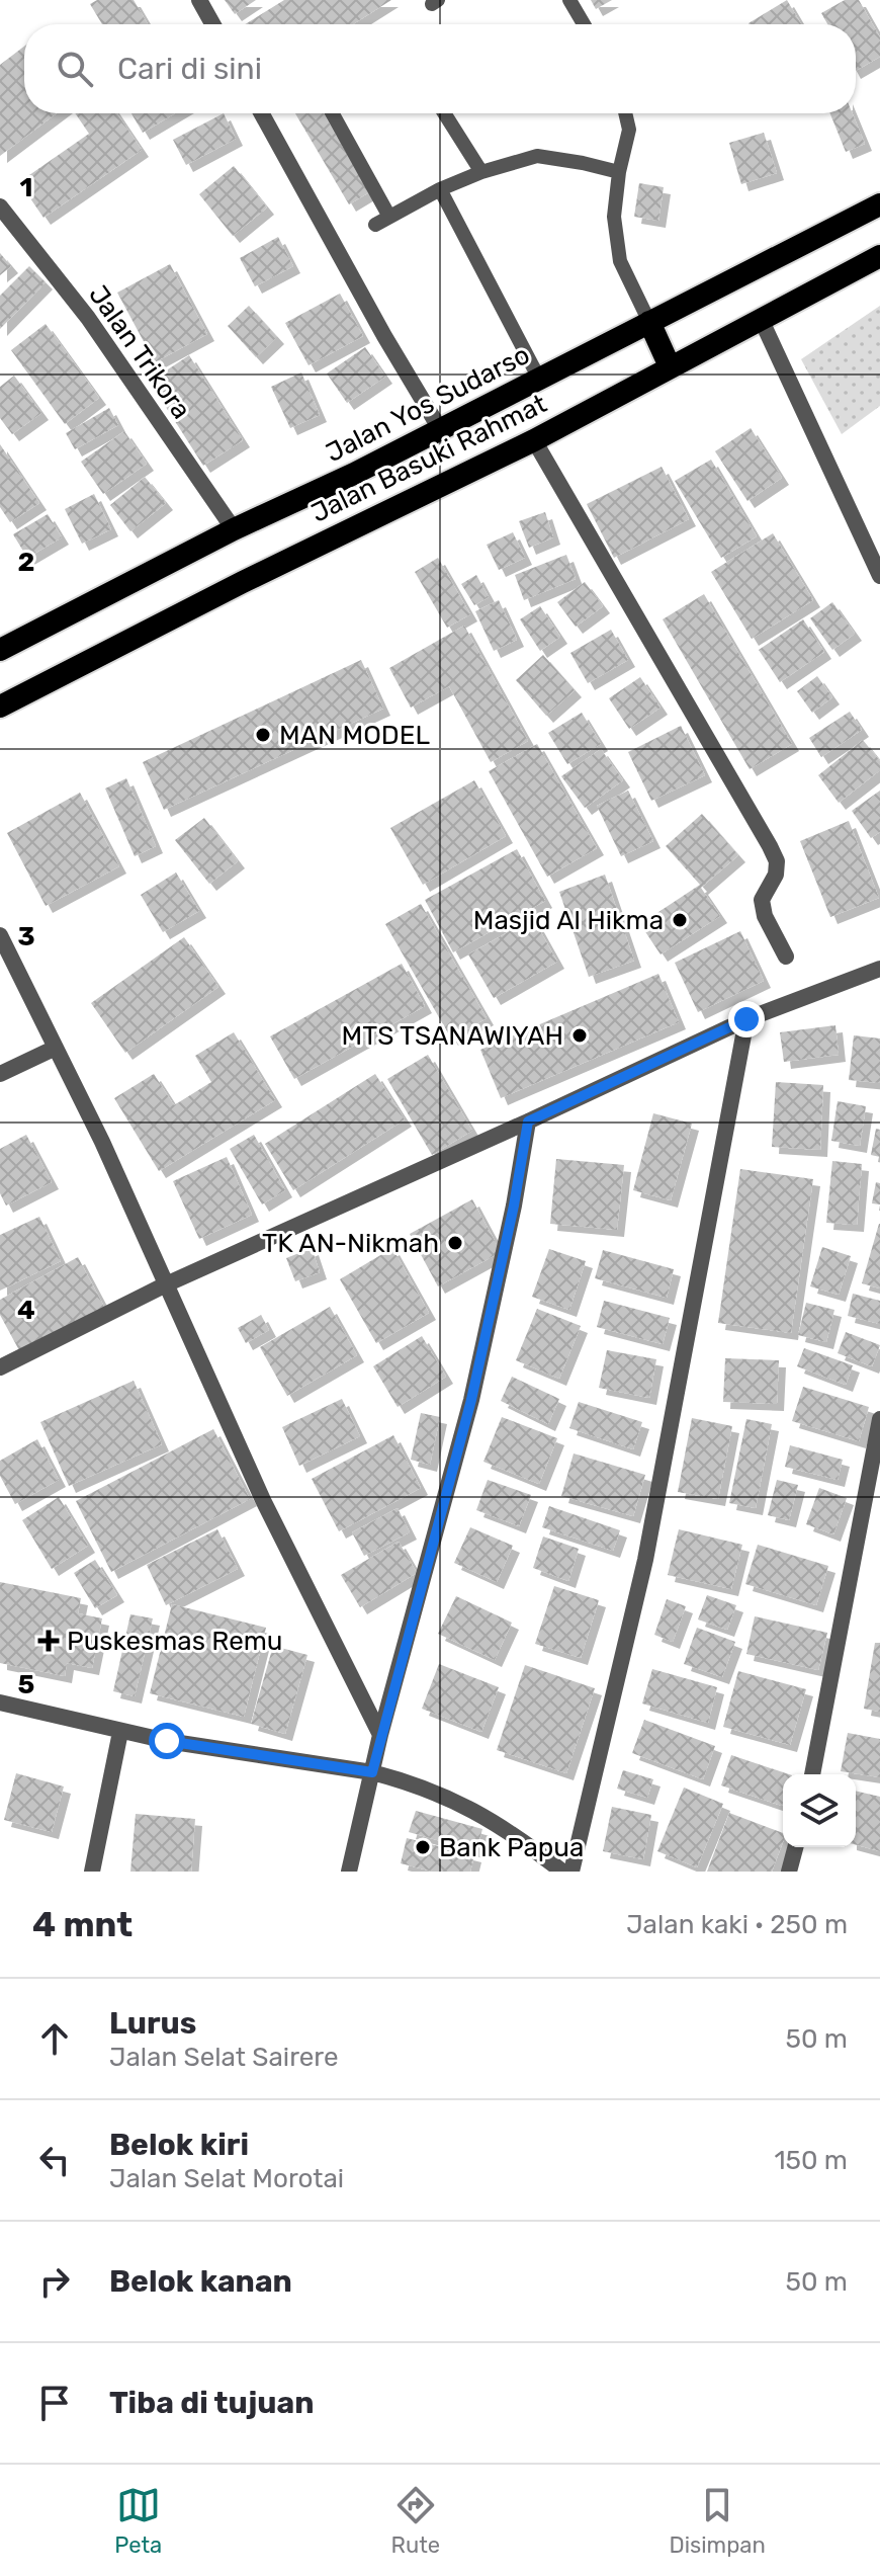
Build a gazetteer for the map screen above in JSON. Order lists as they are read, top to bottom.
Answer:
{
  "streets": {
    "highway": ["Jalan Yos Sudarso", "Jalan Basuki Rahmat"],
    "street": ["Jalan Trikora"]
  },
  "crossings": [
    ["Jalan Trikora", "Jalan Yos Sudarso"]
  ],
  "places": {
    "other": [
      "MAN MODEL",
      "Masjid Al Hikma",
      "MTS TSANAWIYAH",
      "TK AN-Nikmah",
      "Bank Papua"
    ],
    "health": ["Puskesmas Remu"]
  },
  "page": {
    "search": "Cari di sini",
    "heading": ["4 mnt", "Jalan kaki · 250 m"],
    "list": [
      ["Lurus", "Jalan Selat Sairere", "50 m"],
      ["Belok kiri", "Jalan Selat Morotai", "150 m"],
      ["Belok kanan", "50 m"],
      "Tiba di tujuan"
    ],
    "nav": ["Peta", "Rute", "Disimpan"]
  },
  "grid": {
    "rows": [
      "1",
      "2",
      "3",
      "4",
      "5"
    ]
  }
}
